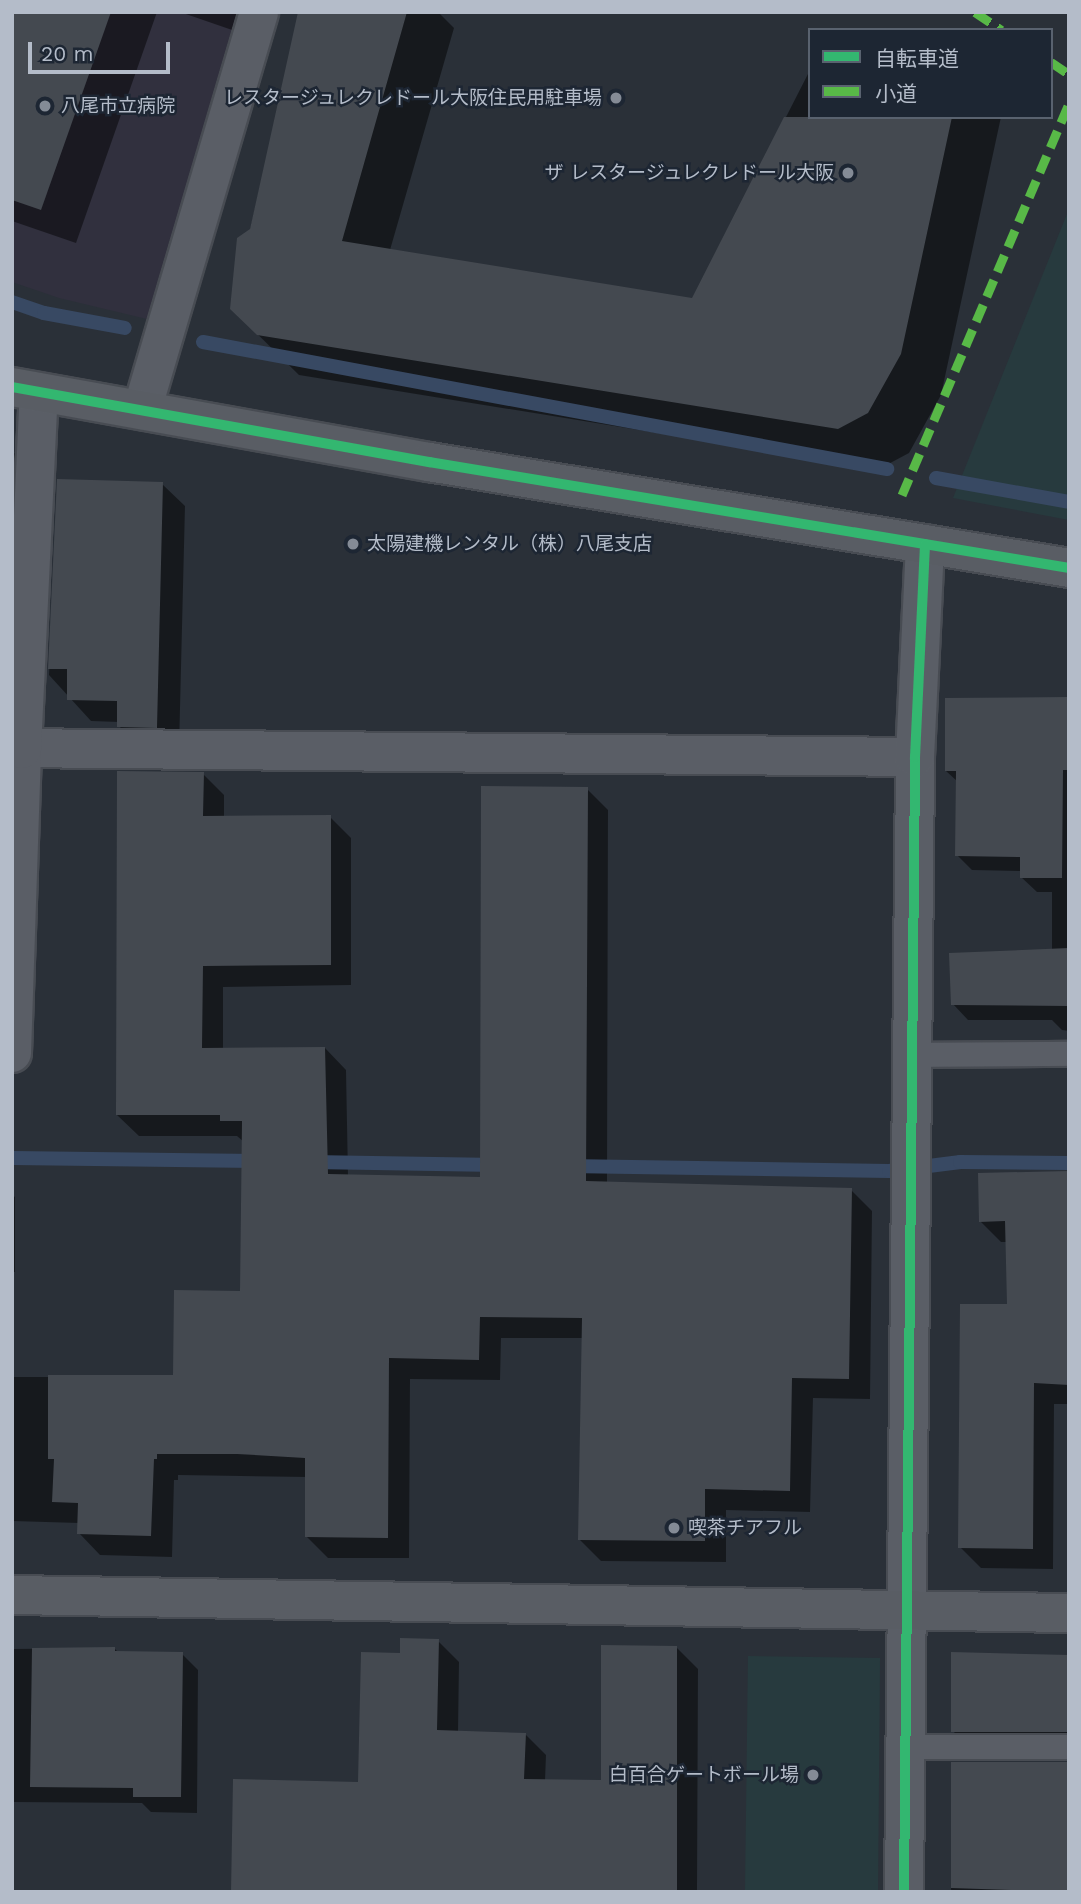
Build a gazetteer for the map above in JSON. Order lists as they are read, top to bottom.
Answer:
{
  "places": [
    "レスタージュレクレドール大阪住民用駐車場",
    "八尾市立病院",
    "ザ レスタージュレクレドール大阪",
    "太陽建機レンタル（株）八尾支店",
    "喫茶チアフル",
    "白百合ゲートボール場"
  ],
  "legend": ["自転車道", "小道"],
  "scale_bar": "20 m"
}
